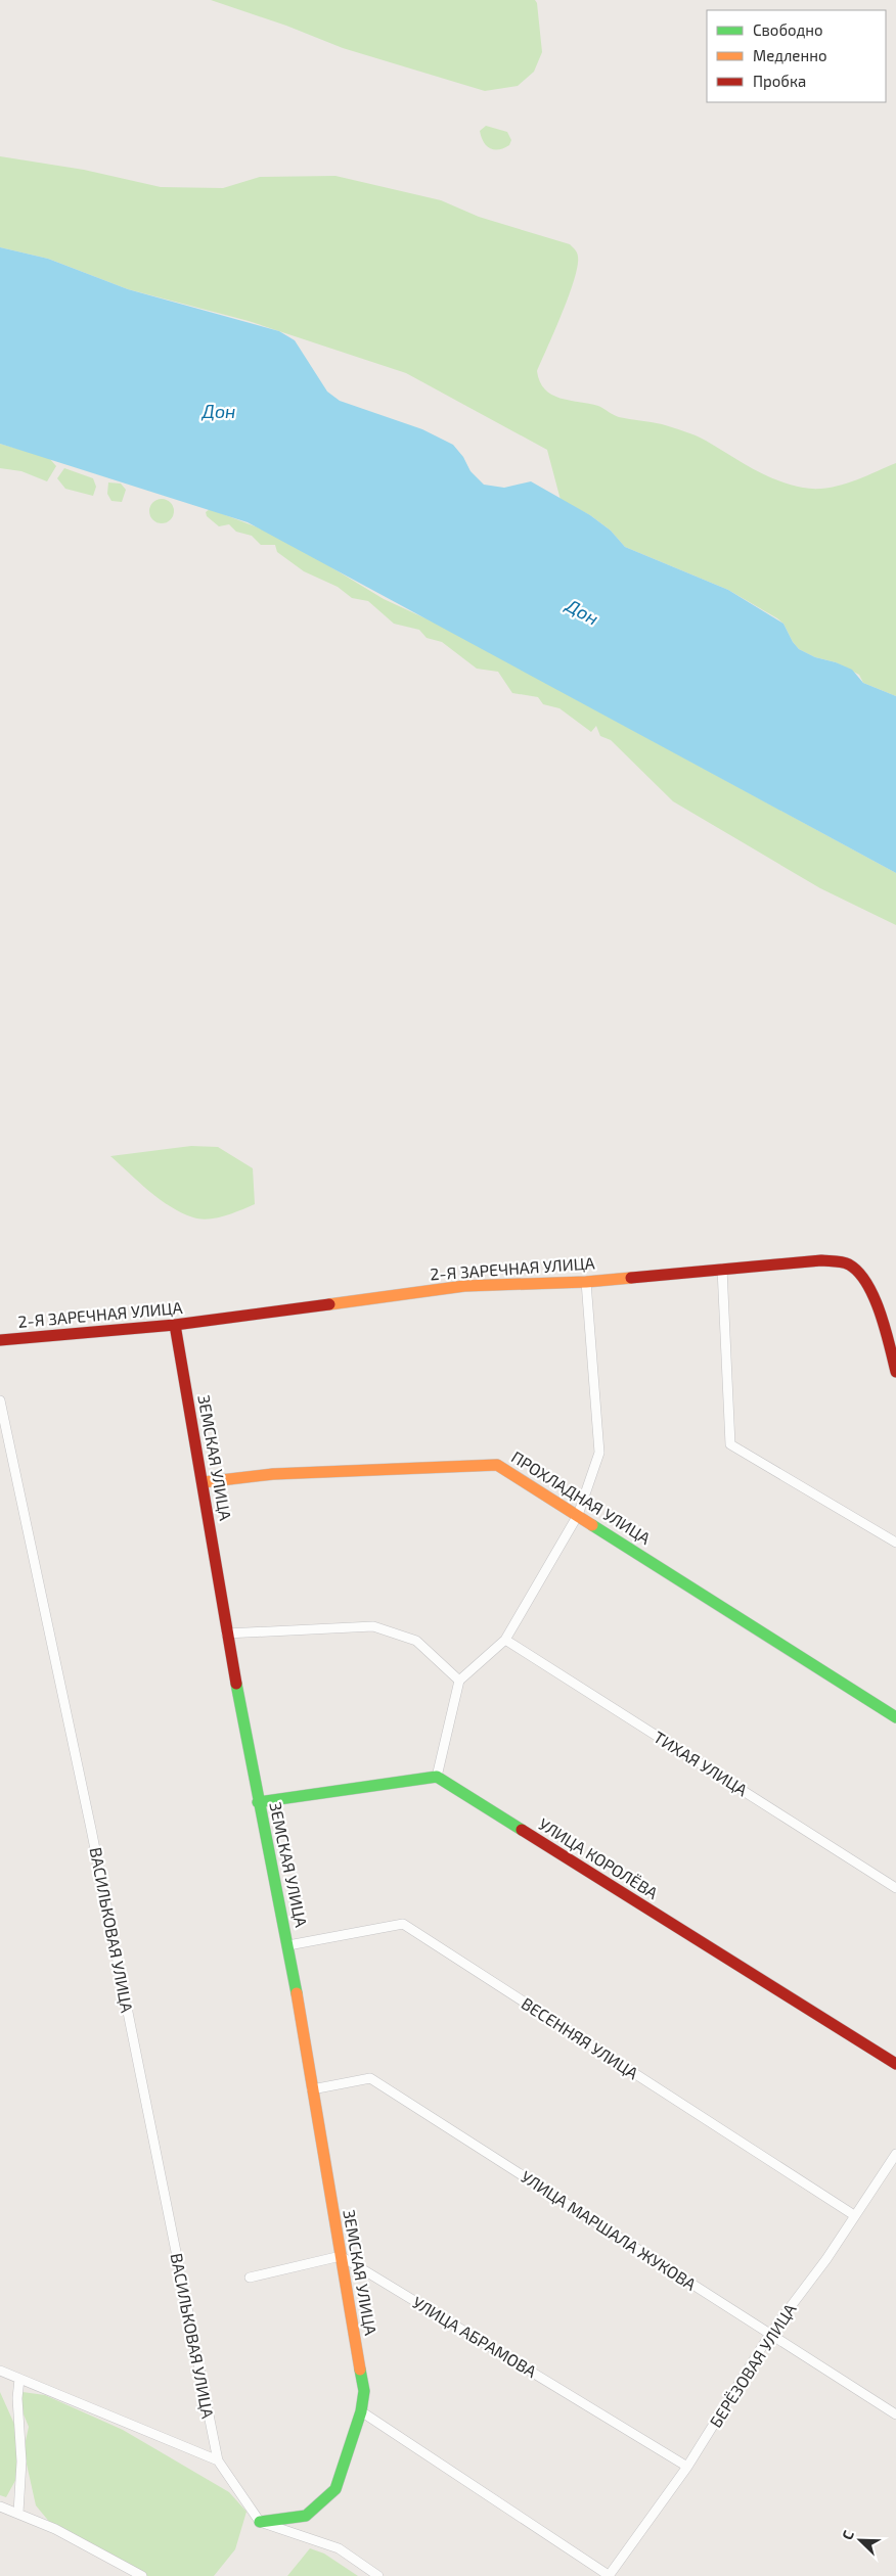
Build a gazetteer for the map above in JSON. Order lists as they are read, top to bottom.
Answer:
{
  "streets": {
    "street": [
      "2-Я ЗАРЕЧНАЯ УЛИЦА",
      "ЗЕМСКАЯ УЛИЦА",
      "ПРОХЛАДНАЯ УЛИЦА",
      "ТИХАЯ УЛИЦА",
      "УЛИЦА КОРОЛЁВА",
      "ВАСИЛЬКОВАЯ УЛИЦА",
      "ВЕСЕННЯЯ УЛИЦА",
      "УЛИЦА МАРШАЛА ЖУКОВА",
      "УЛИЦА АБРАМОВА",
      "БЕРЁЗОВАЯ УЛИЦА"
    ]
  },
  "crossings": [
    ["2-Я ЗАРЕЧНАЯ УЛИЦА", "ЗЕМСКАЯ УЛИЦА"],
    ["ЗЕМСКАЯ УЛИЦА", "ПРОХЛАДНАЯ УЛИЦА"],
    ["ЗЕМСКАЯ УЛИЦА", "ВЕСЕННЯЯ УЛИЦА"],
    ["ЗЕМСКАЯ УЛИЦА", "УЛИЦА МАРШАЛА ЖУКОВА"],
    ["ЗЕМСКАЯ УЛИЦА", "УЛИЦА АБРАМОВА"],
    ["ВЕСЕННЯЯ УЛИЦА", "БЕРЁЗОВАЯ УЛИЦА"],
    ["УЛИЦА МАРШАЛА ЖУКОВА", "БЕРЁЗОВАЯ УЛИЦА"],
    ["УЛИЦА АБРАМОВА", "БЕРЁЗОВАЯ УЛИЦА"]
  ],
  "water": ["Дон"],
  "legend": ["Свободно", "Медленно", "Пробка"],
  "north": "top left"
}
